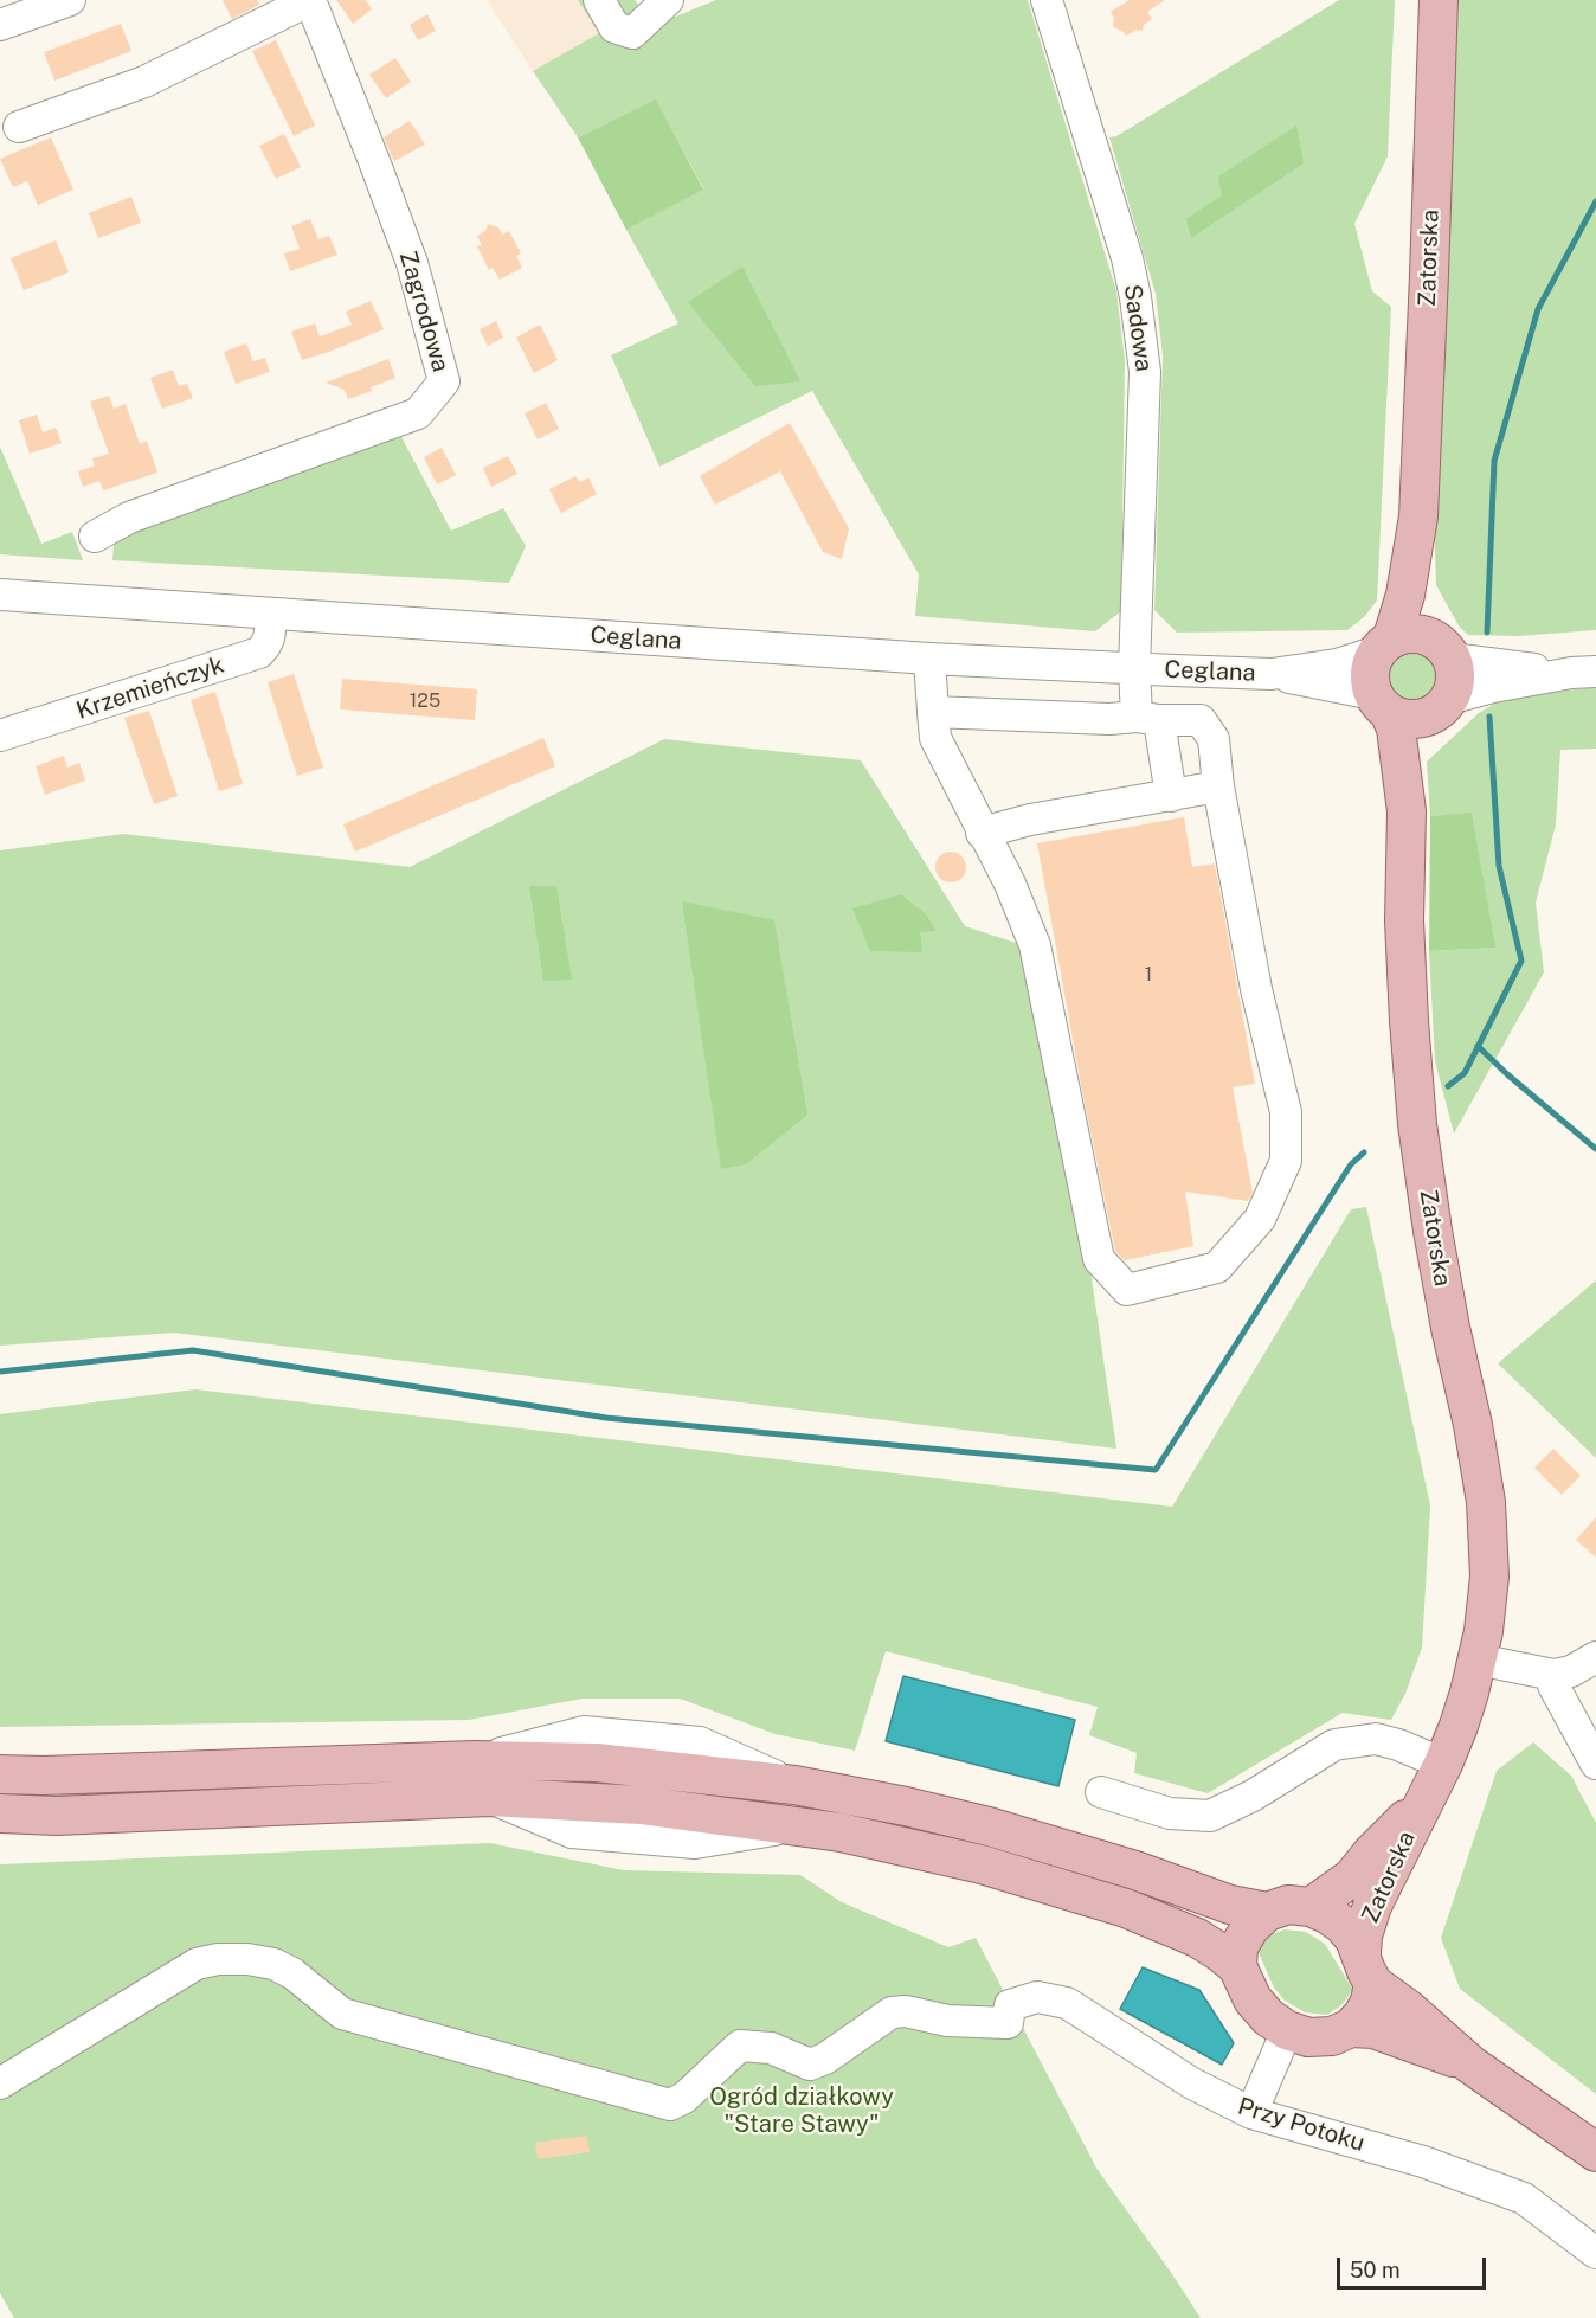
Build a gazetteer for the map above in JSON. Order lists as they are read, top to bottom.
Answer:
{
  "streets": {
    "main road": ["Zatorska"],
    "street": [
      "Zagrodowa",
      "Sadowa",
      "Ceglana",
      "Krzemieńczyk",
      "Przy Potoku"
    ]
  },
  "crossings": [
    ["Zatorska", "Ceglana"],
    ["Sadowa", "Ceglana"],
    ["Ceglana", "Krzemieńczyk"]
  ],
  "parks": ["Ogród działkowy \"Stare Stawy\""],
  "house_numbers": ["125", "1"],
  "scale_bar": "50 m"
}
